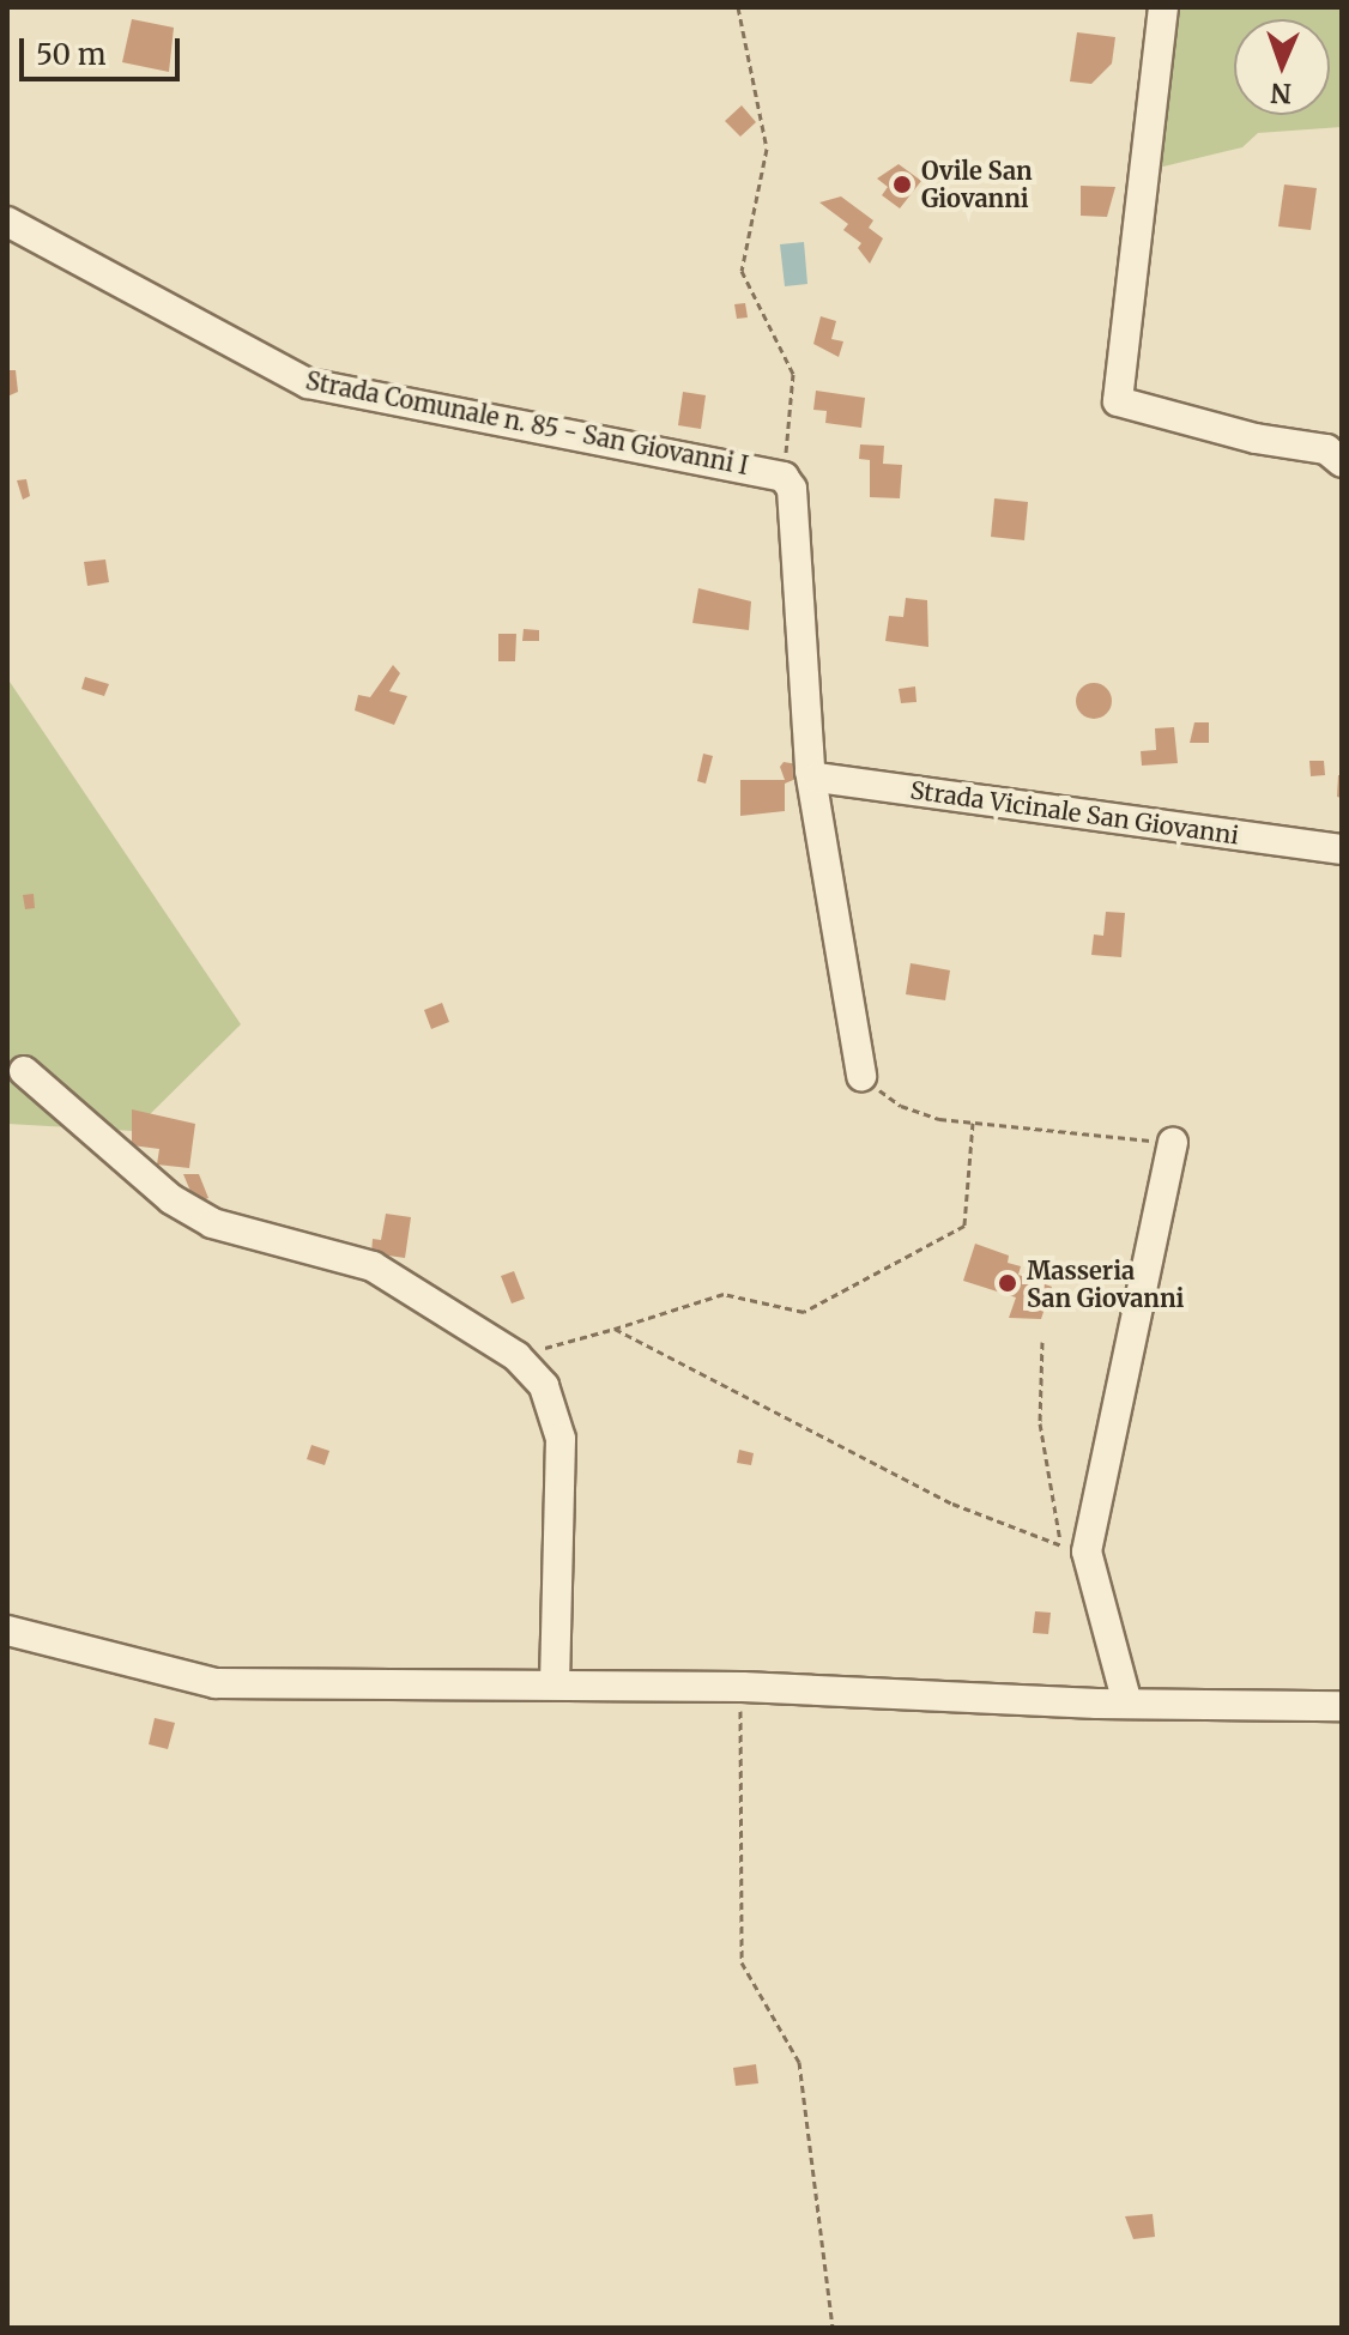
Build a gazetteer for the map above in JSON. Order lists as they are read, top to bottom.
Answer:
{
  "streets": {
    "street": ["Strada Comunale n. 85 - San Giovanni I", "Strada Vicinale San Giovanni"]
  },
  "places": ["Ovile San Giovanni", "Masseria San Giovanni"],
  "scale_bar": "50 m",
  "north": "bottom"
}
